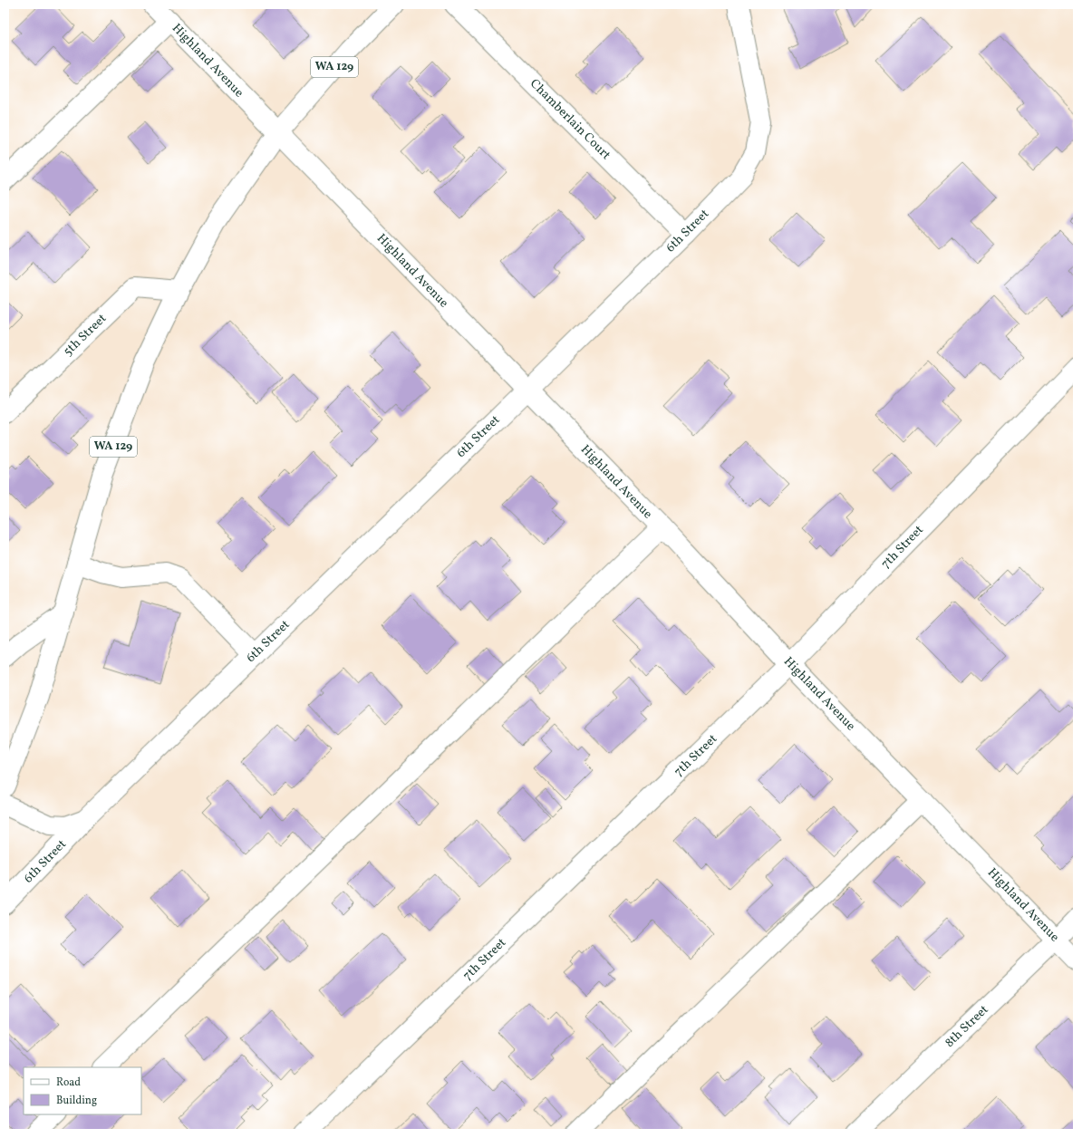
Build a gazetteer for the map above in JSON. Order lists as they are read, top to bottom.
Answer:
{
  "streets": {
    "street": [
      "Highland Avenue",
      "WA 129",
      "Chamberlain Court",
      "6th Street",
      "5th Street",
      "7th Street",
      "8th Street"
    ]
  },
  "crossings": [
    ["Highland Avenue", "WA 129"],
    ["Highland Avenue", "6th Street"],
    ["Highland Avenue", "7th Street"],
    ["Highland Avenue", "8th Street"],
    ["WA 129", "5th Street"],
    ["Chamberlain Court", "6th Street"]
  ],
  "legend": ["Road", "Building"]
}
